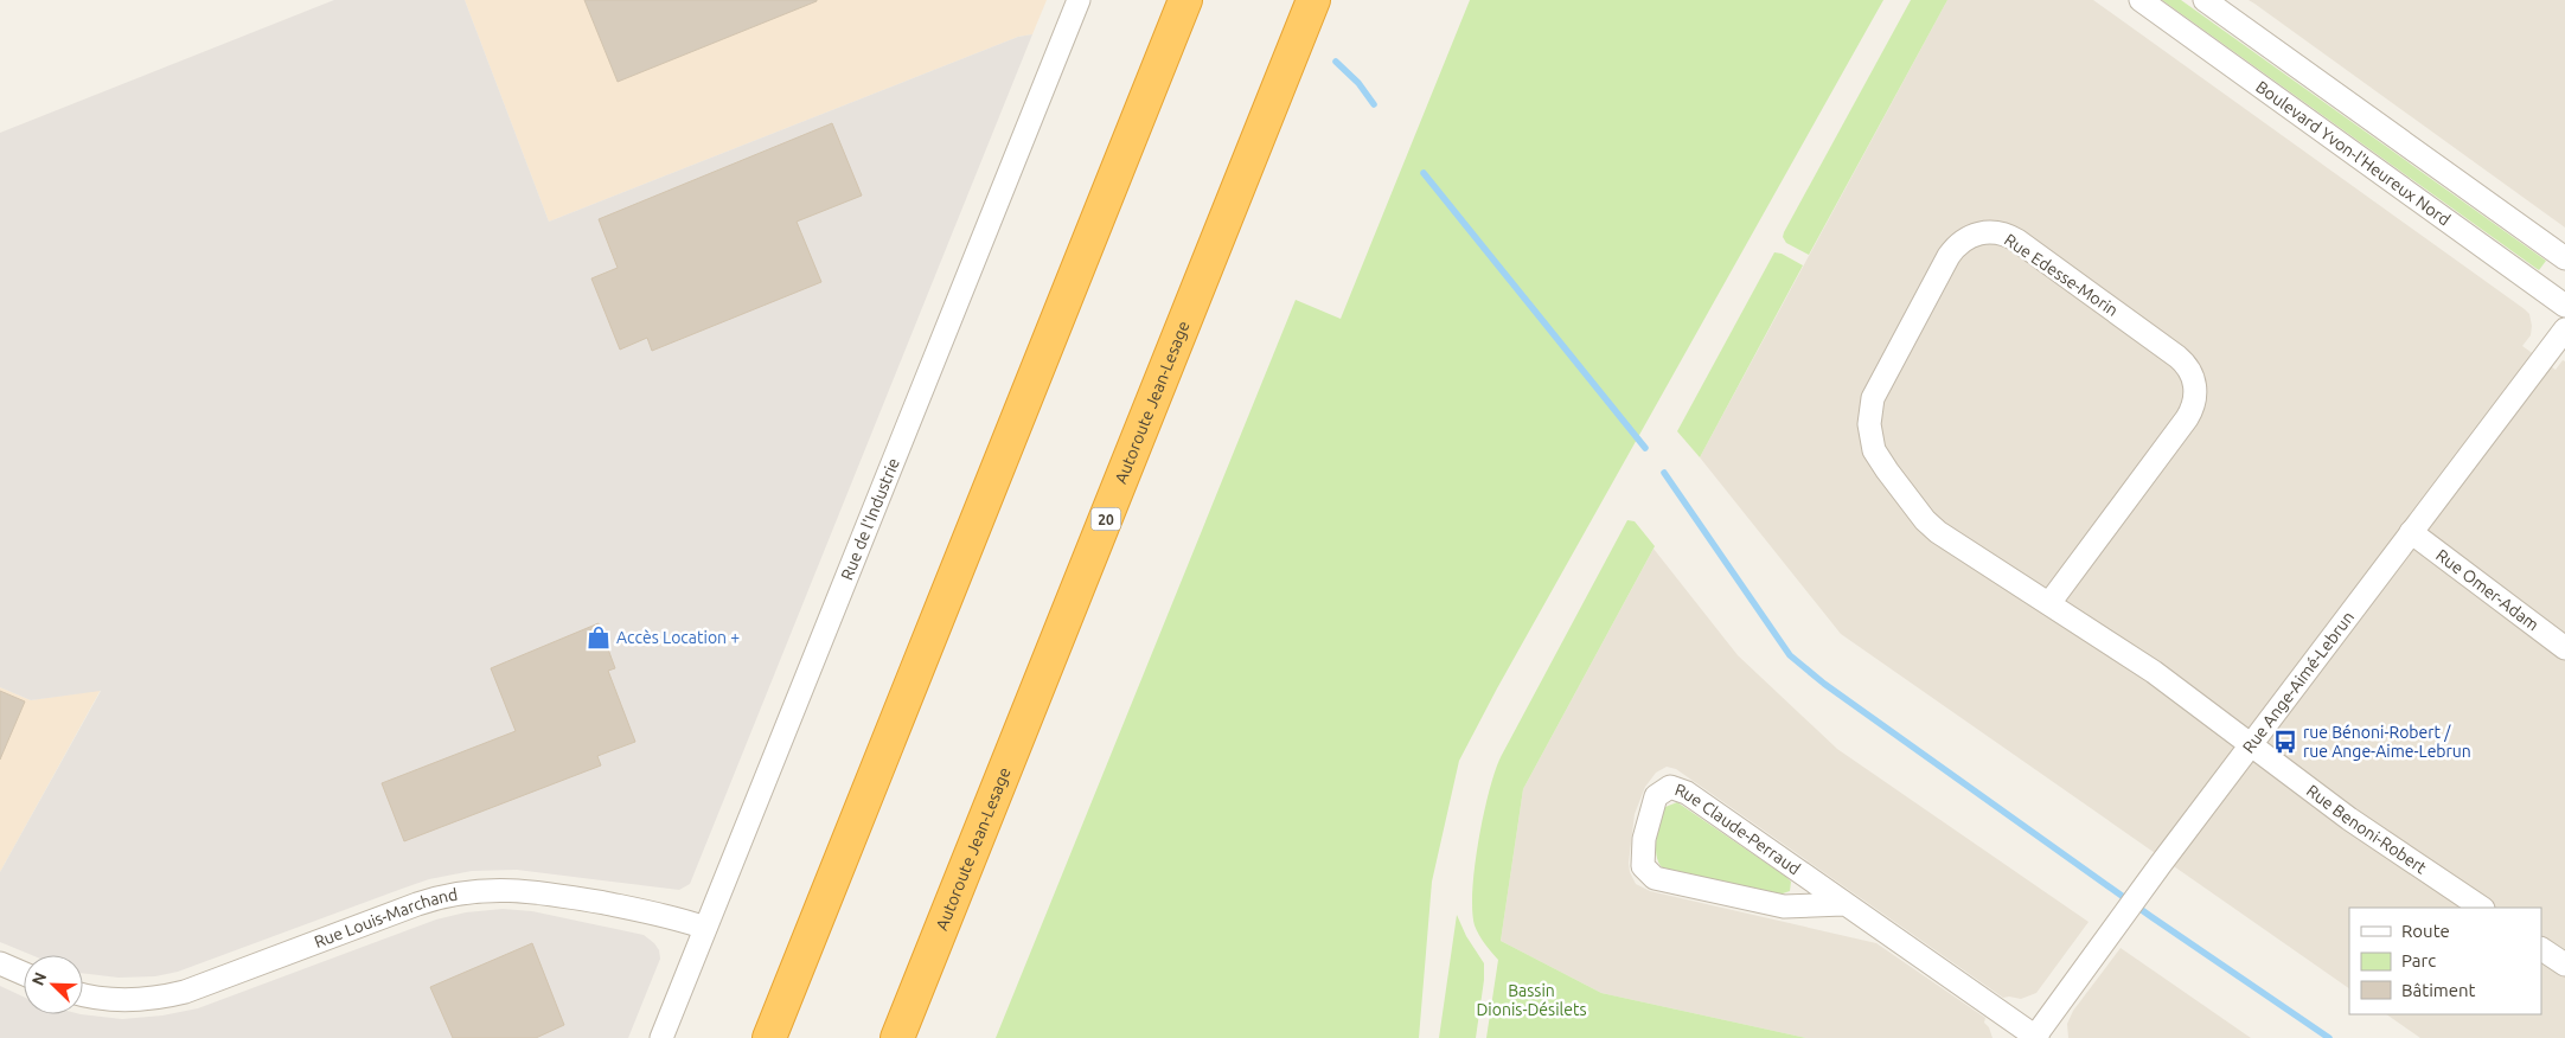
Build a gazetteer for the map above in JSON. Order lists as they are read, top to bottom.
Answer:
{
  "streets": {
    "highway": ["Autoroute Jean-Lesage", "20"],
    "street": [
      "Boulevard Yvon-l'Heureux Nord",
      "Rue Edesse-Morin",
      "Rue de l'Industrie",
      "Rue Omer-Adam",
      "Rue Ange-Aimé-Lebrun",
      "Rue Benoni-Robert",
      "Rue Claude-Perraud",
      "Rue Louis-Marchand"
    ]
  },
  "crossings": [
    ["Rue Edesse-Morin", "Rue Ange-Aimé-Lebrun"],
    ["Rue Edesse-Morin", "Rue Benoni-Robert"],
    ["Rue de l'Industrie", "Rue Louis-Marchand"],
    ["Rue Omer-Adam", "Rue Ange-Aimé-Lebrun"],
    ["Rue Ange-Aimé-Lebrun", "Rue Benoni-Robert"],
    ["Rue Ange-Aimé-Lebrun", "Rue Claude-Perraud"]
  ],
  "parks": ["Bassin Dionis-Désilets"],
  "places": {
    "shop": ["Accès Location +"],
    "bus stop": ["rue Bénoni-Robert / rue Ange-Aime-Lebrun"]
  },
  "legend": ["Route", "Parc", "Bâtiment"],
  "north": "top left"
}
